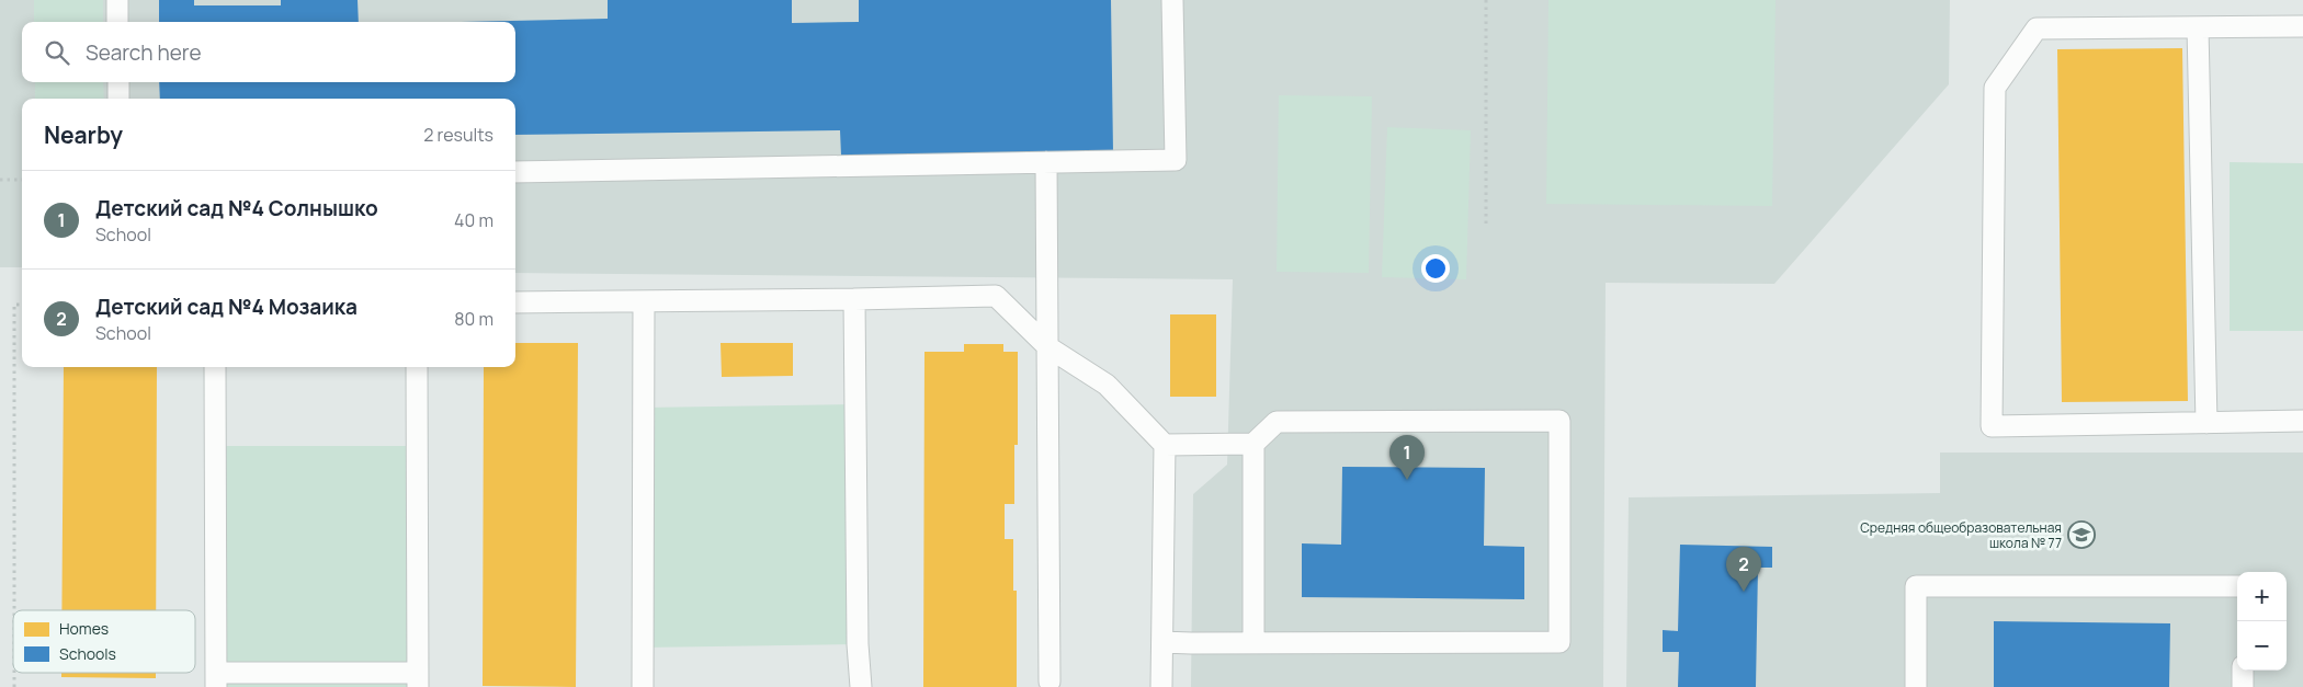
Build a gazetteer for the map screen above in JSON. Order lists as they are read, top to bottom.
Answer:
{
  "places": {
    "school or university": ["Средняя общеобразовательная школа № 77"]
  },
  "legend": ["Homes", "Schools"],
  "page": {
    "search": "Search here",
    "heading": ["Nearby", "2 results"],
    "list": [
      {
        "mark": "1",
        "name": "Детский сад №4 Солнышко",
        "note": "School",
        "value": "40 m"
      },
      {
        "mark": "2",
        "name": "Детский сад №4 Мозаика",
        "note": "School",
        "value": "80 m"
      }
    ],
    "pins": ["1", "2"],
    "map_buttons": ["+", "−"]
  }
}
